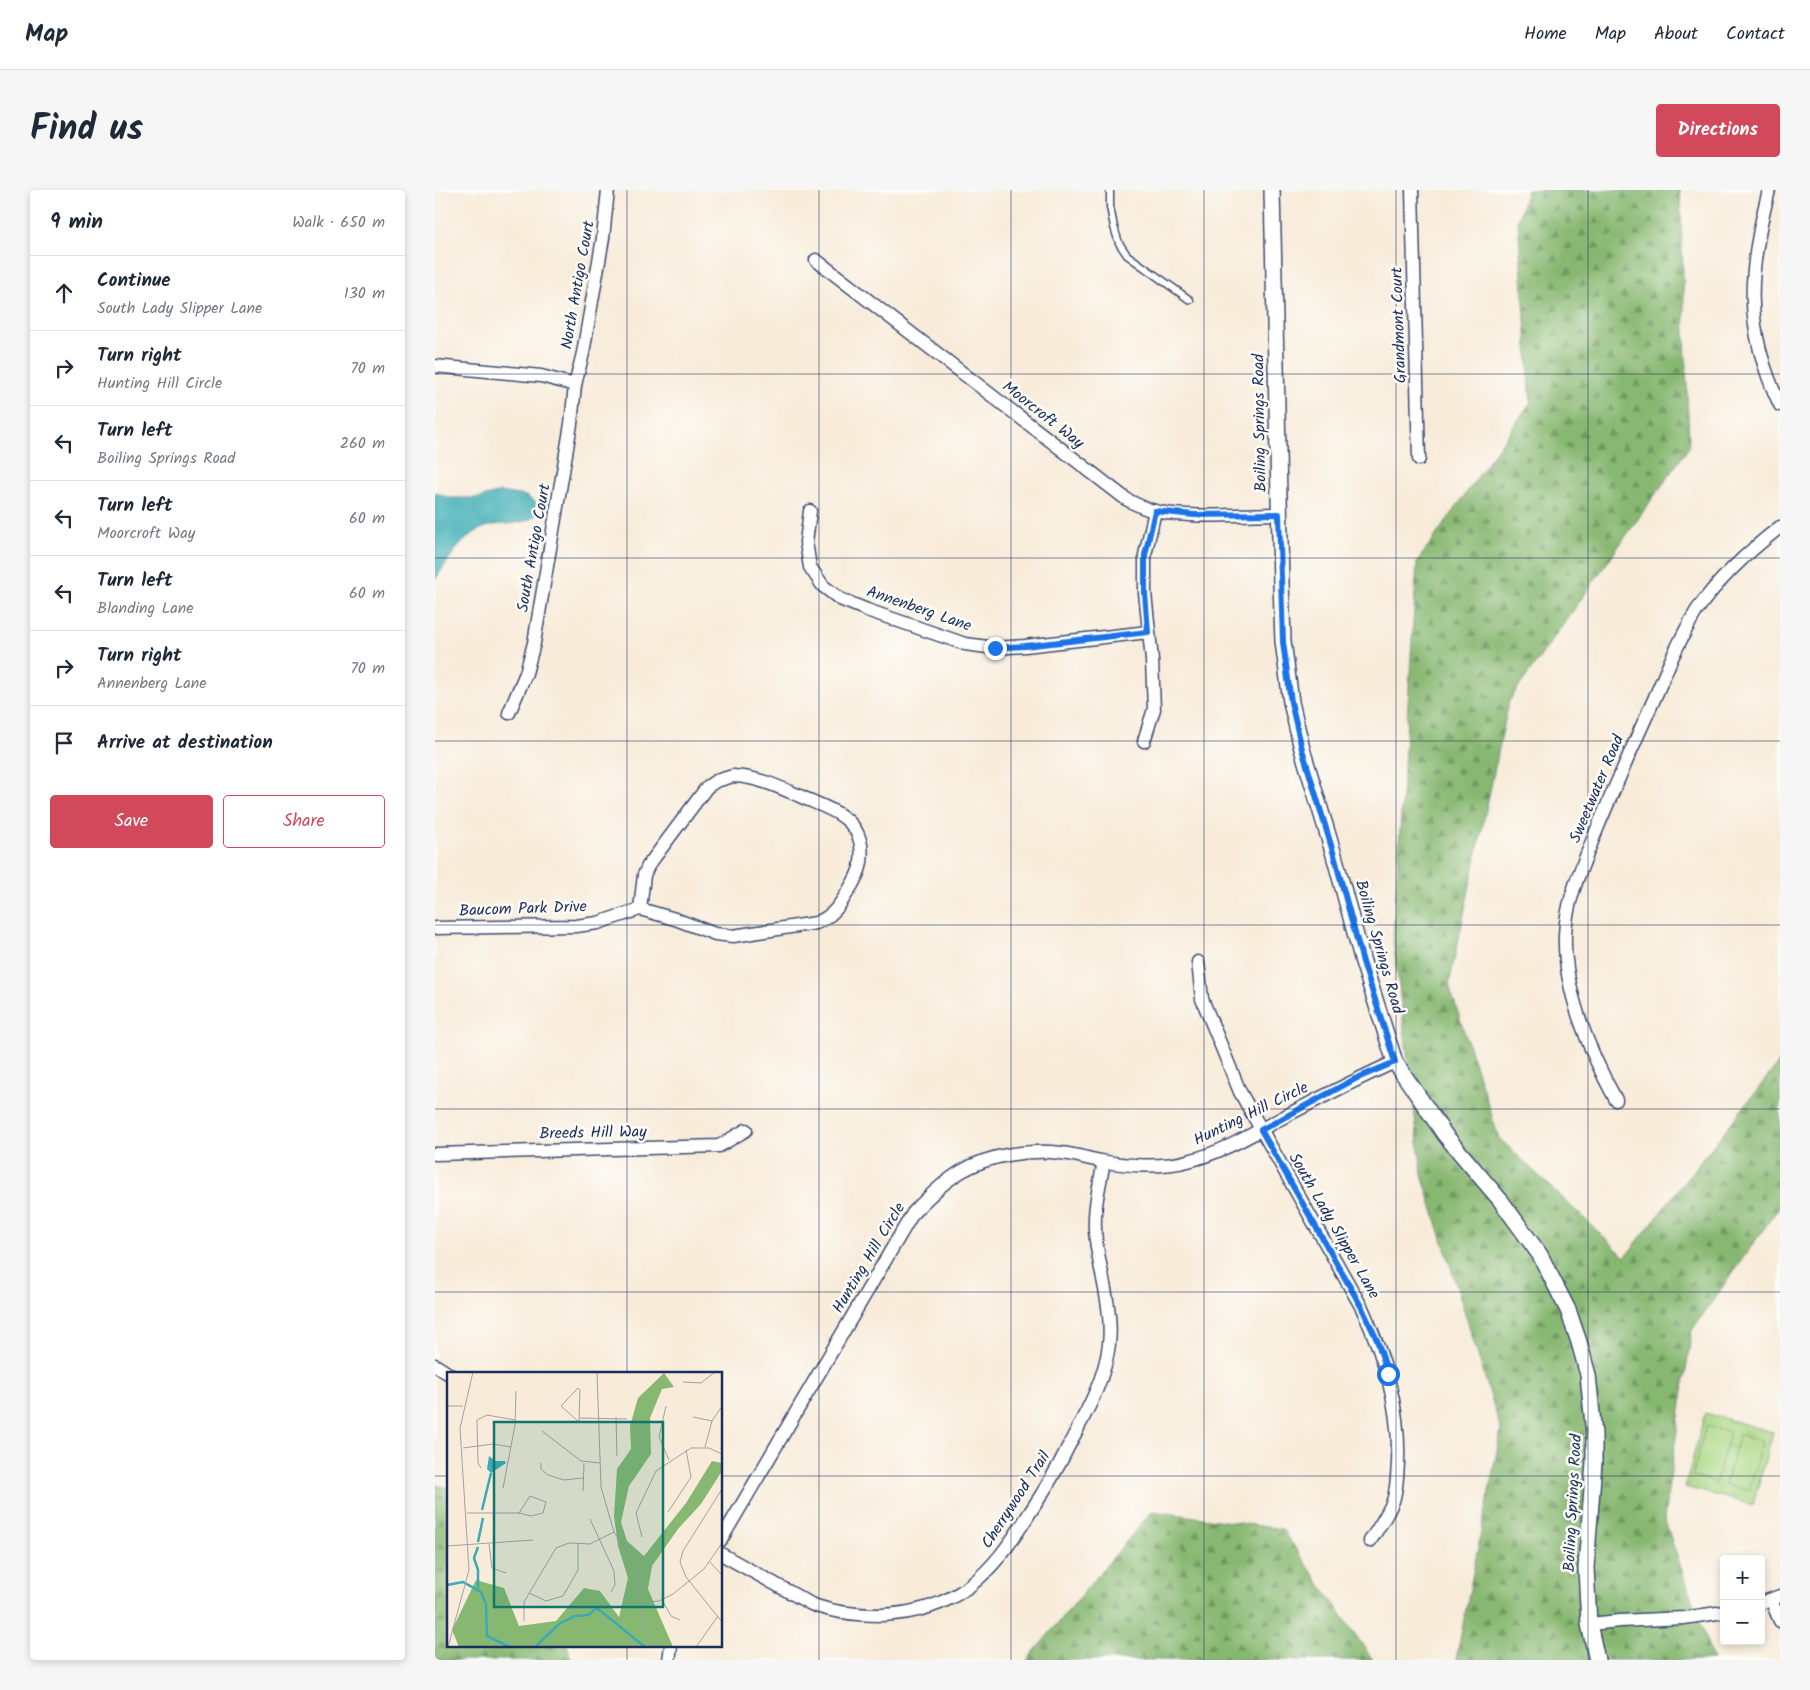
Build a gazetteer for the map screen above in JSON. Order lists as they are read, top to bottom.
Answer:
{
  "streets": {
    "street": [
      "North Antigo Court",
      "Grandmont Court",
      "Moorcroft Way",
      "Boiling Springs Road",
      "South Antigo Court",
      "Annenberg Lane",
      "Sweetwater Road",
      "Baucom Park Drive",
      "Hunting Hill Circle",
      "Breeds Hill Way",
      "South Lady Slipper Lane",
      "Cherrywood Trail"
    ]
  },
  "crossings": [
    ["North Antigo Court", "South Antigo Court"],
    ["Moorcroft Way", "Boiling Springs Road"],
    ["Boiling Springs Road", "Hunting Hill Circle"],
    ["Hunting Hill Circle", "South Lady Slipper Lane"],
    ["Hunting Hill Circle", "Cherrywood Trail"]
  ],
  "page": {
    "header": "Map",
    "nav": [
      "Home",
      "Map",
      "About",
      "Contact"
    ],
    "title": "Find us",
    "buttons": [
      "Directions",
      ["Save", "Share"]
    ],
    "heading": ["9 min", "Walk · 650 m"],
    "list": [
      ["Continue", "South Lady Slipper Lane", "130 m"],
      ["Turn right", "Hunting Hill Circle", "70 m"],
      ["Turn left", "Boiling Springs Road", "260 m"],
      ["Turn left", "Moorcroft Way", "60 m"],
      ["Turn left", "Blanding Lane", "60 m"],
      ["Turn right", "Annenberg Lane", "70 m"],
      "Arrive at destination"
    ],
    "map_buttons": ["+", "−"]
  }
}
